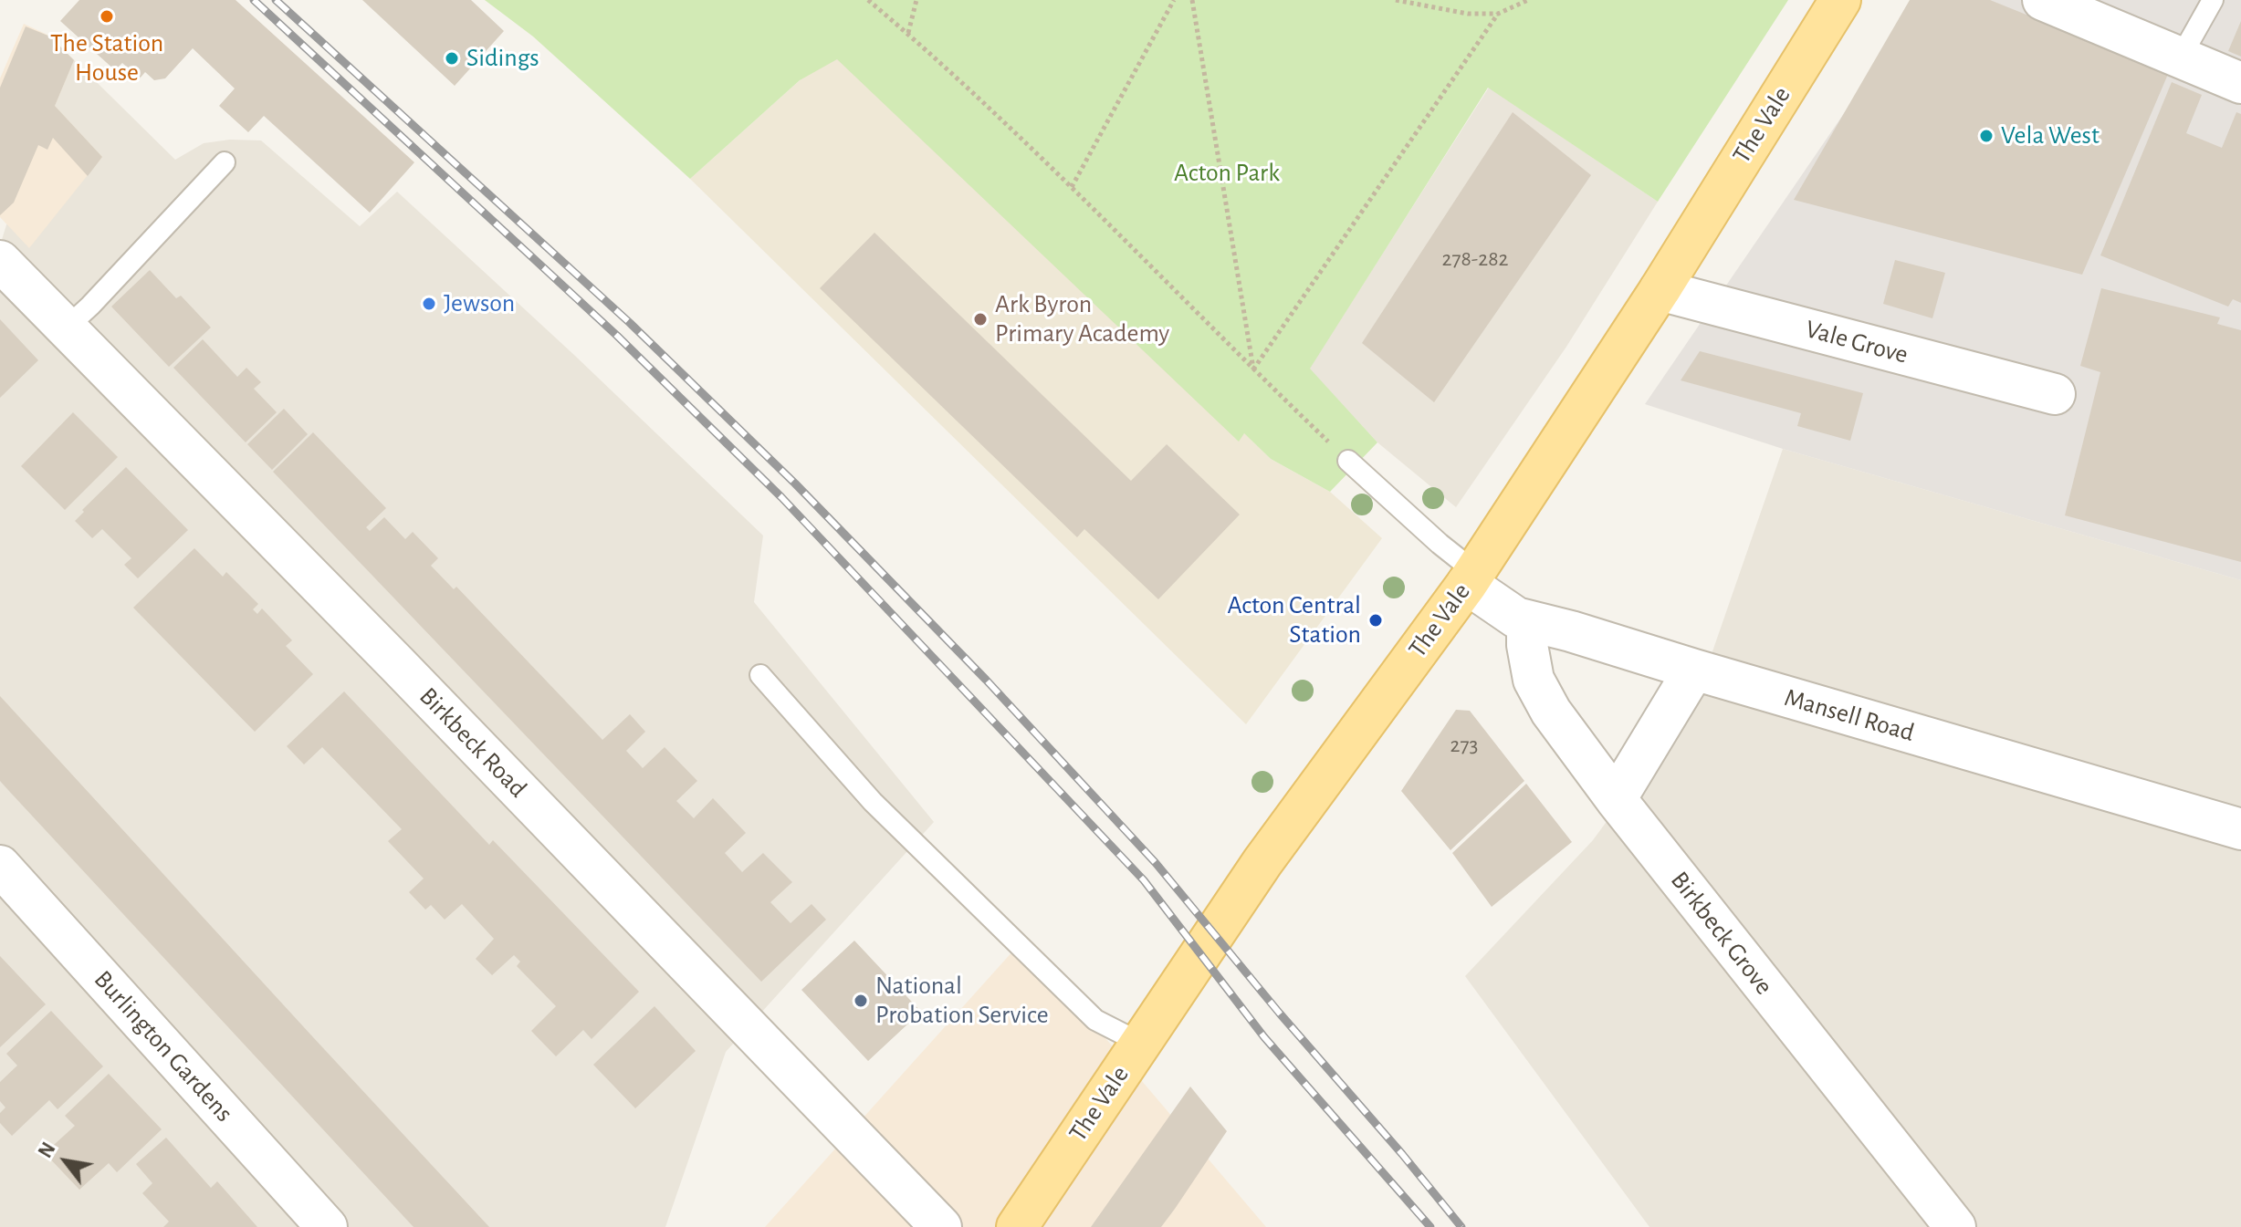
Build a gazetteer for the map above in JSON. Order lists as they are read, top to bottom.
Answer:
{
  "streets": {
    "main road": ["The Vale"],
    "street": [
      "Vale Grove",
      "Mansell Road",
      "Birkbeck Road",
      "Birkbeck Grove",
      "Burlington Gardens"
    ]
  },
  "crossings": [
    ["The Vale", "Vale Grove"],
    ["The Vale", "Mansell Road"],
    ["Mansell Road", "Birkbeck Grove"]
  ],
  "parks": ["Acton Park"],
  "places": [
    "The Station House",
    "Sidings",
    "Vela West",
    "Jewson",
    "Ark Byron Primary Academy",
    "Acton Central Station",
    "National Probation Service"
  ],
  "house_numbers": ["278-282", "273"],
  "north": "top left"
}
